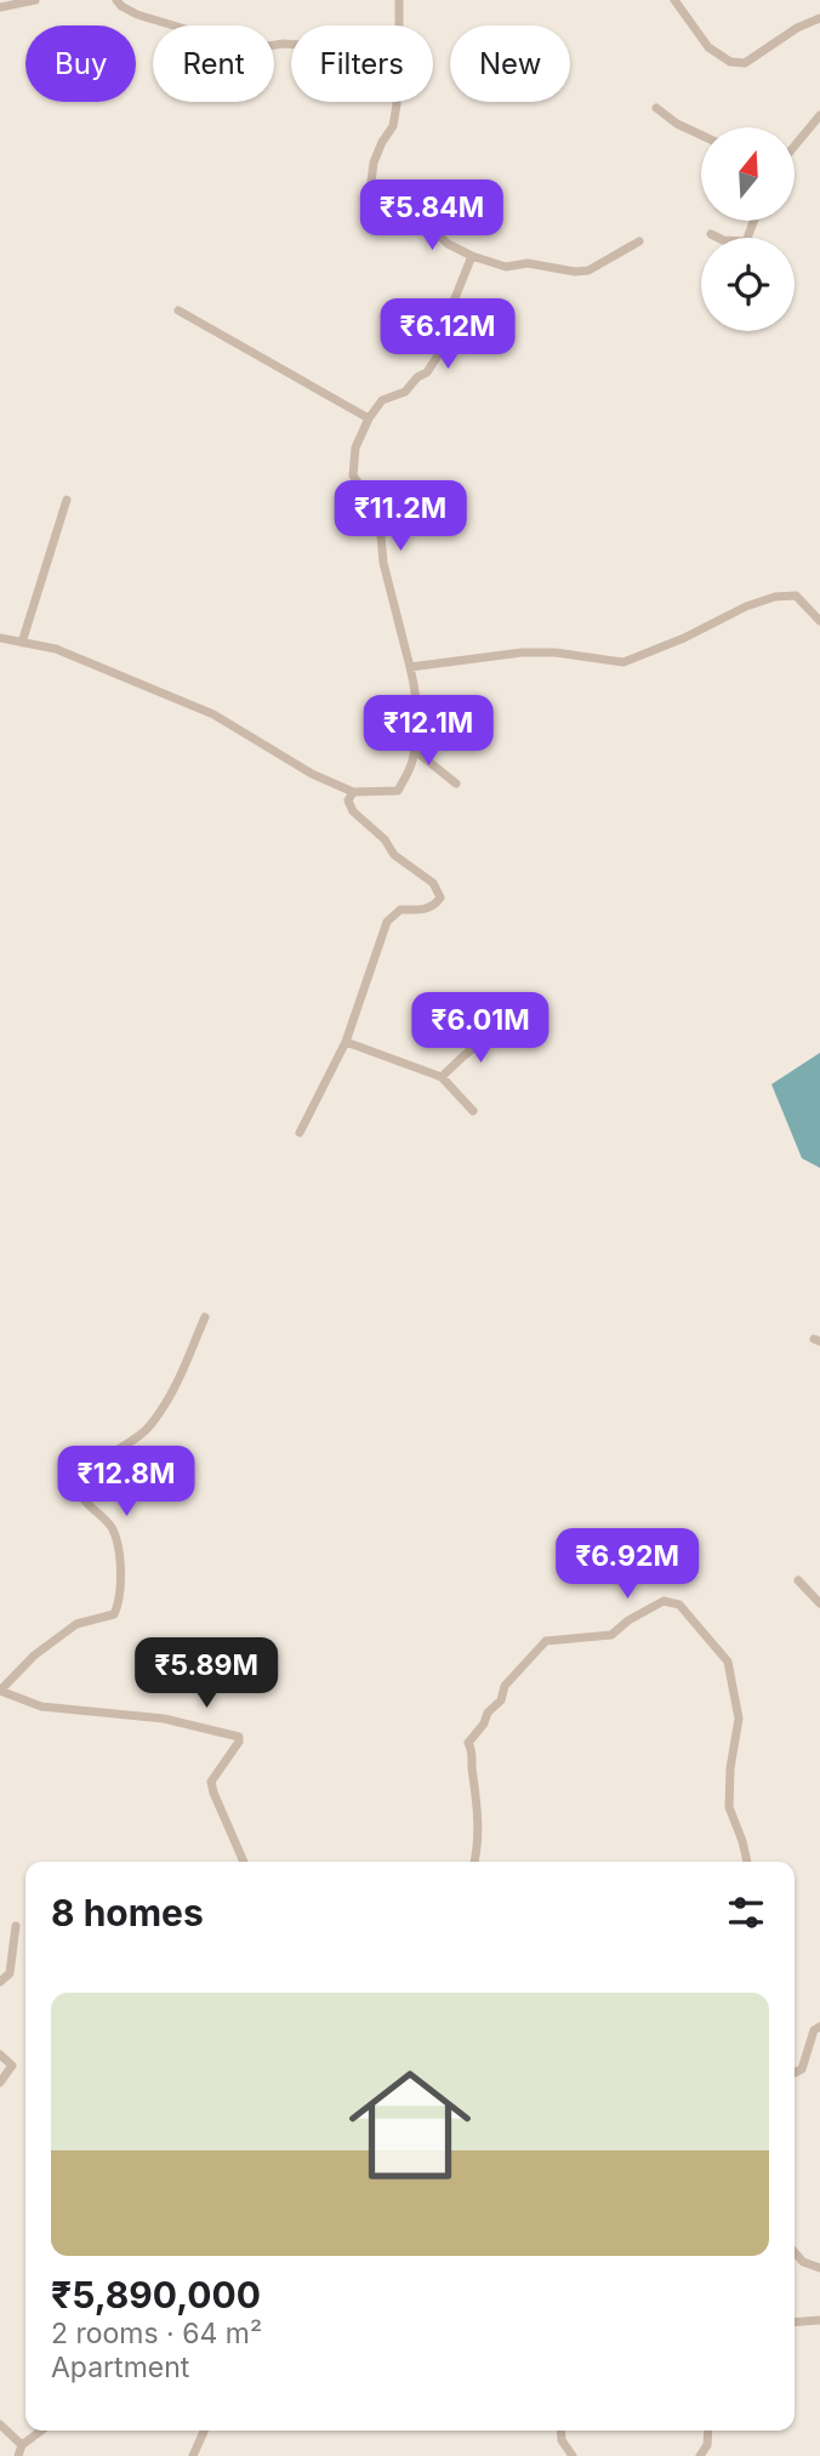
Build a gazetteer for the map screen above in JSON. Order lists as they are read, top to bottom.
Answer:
{
  "north": "top",
  "page": {
    "chip": [
      "Buy",
      "Rent",
      "Filters",
      "New"
    ],
    "price": [
      "₹5.84M",
      "₹6.12M",
      "₹11.2M",
      "₹12.1M",
      "₹6.01M",
      "₹12.8M",
      "₹6.92M",
      "₹5.89M"
    ],
    "heading": "8 homes",
    "list": [
      {
        "name": "₹5,890,000",
        "note": "2 rooms · 64 m² · Apartment"
      }
    ]
  }
}
